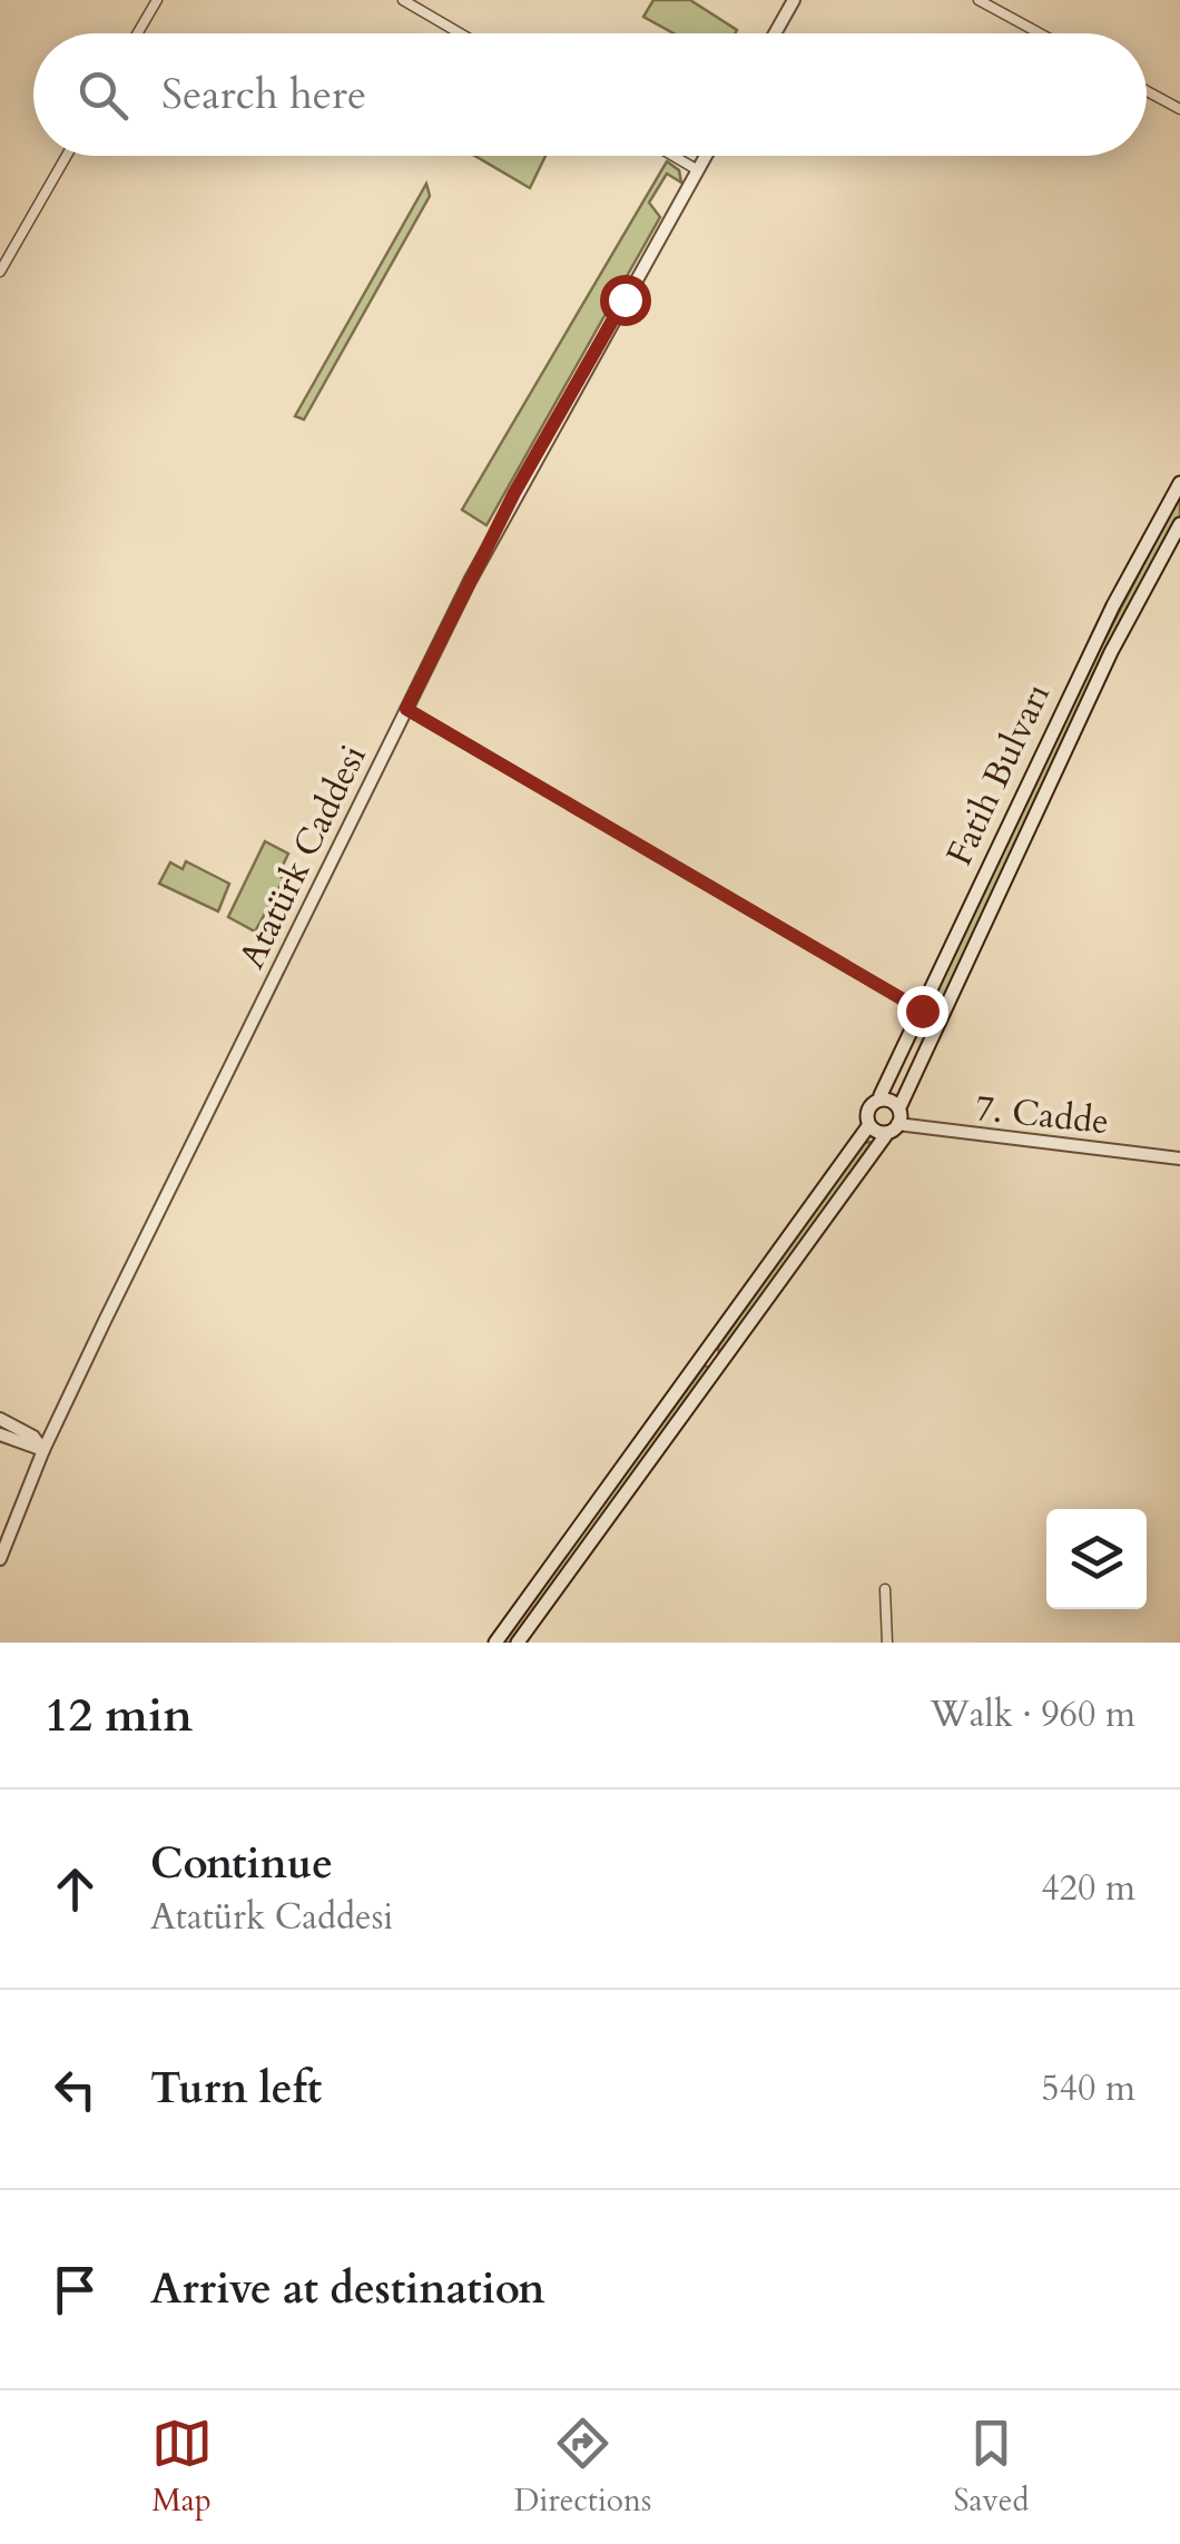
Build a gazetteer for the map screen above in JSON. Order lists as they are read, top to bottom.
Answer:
{
  "streets": {
    "main road": ["Fatih Bulvarı"],
    "street": ["Atatürk Caddesi", "7. Cadde"]
  },
  "crossings": [
    ["Fatih Bulvarı", "7. Cadde"]
  ],
  "page": {
    "search": "Search here",
    "heading": ["12 min", "Walk · 960 m"],
    "list": [
      ["Continue", "Atatürk Caddesi", "420 m"],
      ["Turn left", "540 m"],
      "Arrive at destination"
    ],
    "nav": ["Map", "Directions", "Saved"]
  }
}
